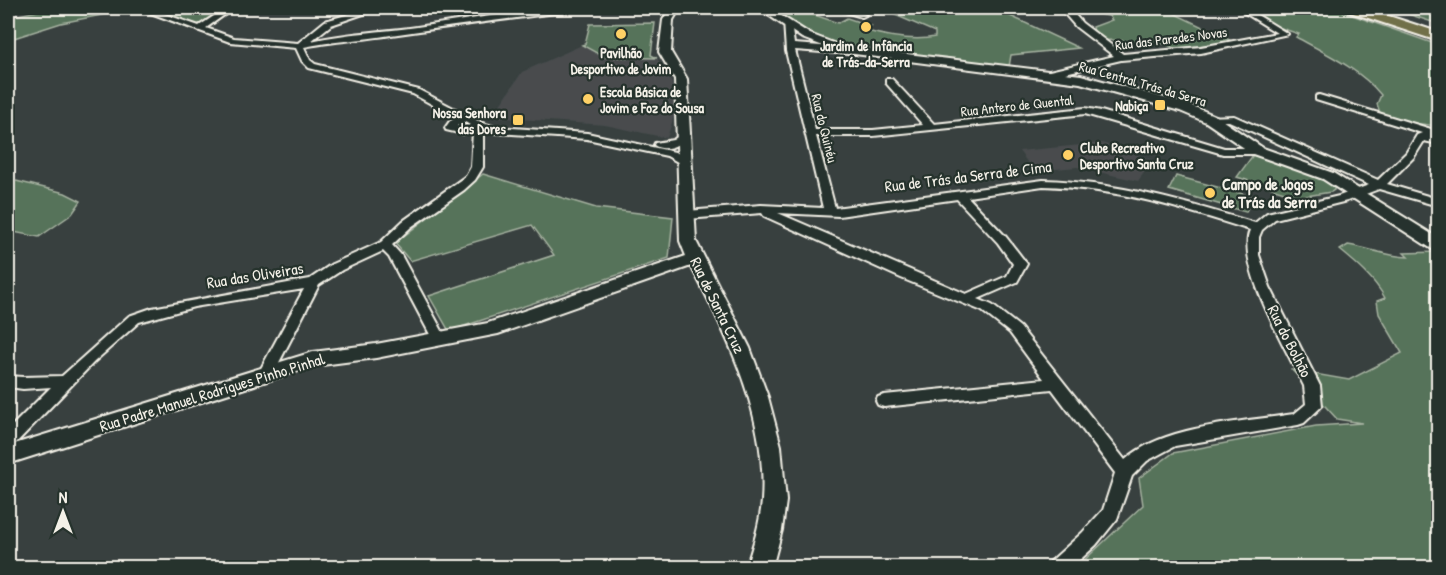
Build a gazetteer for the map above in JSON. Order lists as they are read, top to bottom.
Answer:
{
  "streets": {
    "main road": ["Rua Central Trás da Serra", "Rua de Santa Cruz", "Rua Padre Manuel Rodrigues Pinho Pinhal"],
    "street": [
      "Rua das Paredes Novas",
      "Rua Antero de Quental",
      "Rua do Quinéu",
      "Rua de Trás da Serra de Cima",
      "Rua das Oliveiras",
      "Rua do Bolhão"
    ]
  },
  "crossings": [
    ["Rua das Paredes Novas", "Rua Central Trás da Serra"],
    ["Rua Central Trás da Serra", "Rua do Quinéu"],
    ["Rua Antero de Quental", "Rua do Quinéu"],
    ["Rua do Quinéu", "Rua de Trás da Serra de Cima"],
    ["Rua de Trás da Serra de Cima", "Rua de Santa Cruz"],
    ["Rua de Trás da Serra de Cima", "Rua do Bolhão"],
    ["Rua de Santa Cruz", "Rua Padre Manuel Rodrigues Pinho Pinhal"]
  ],
  "places": {
    "other": [
      "Jardim de Infância de Trás-da-Serra",
      "Pavilhão Desportivo de Jovim",
      "Escola Básica de Jovim e Foz do Sousa",
      "Clube Recreativo Desportivo Santa Cruz",
      "Campo de Jogos de Trás da Serra"
    ],
    "transit": ["Nabiça", "Nossa Senhora das Dores"]
  },
  "north": "top"
}
